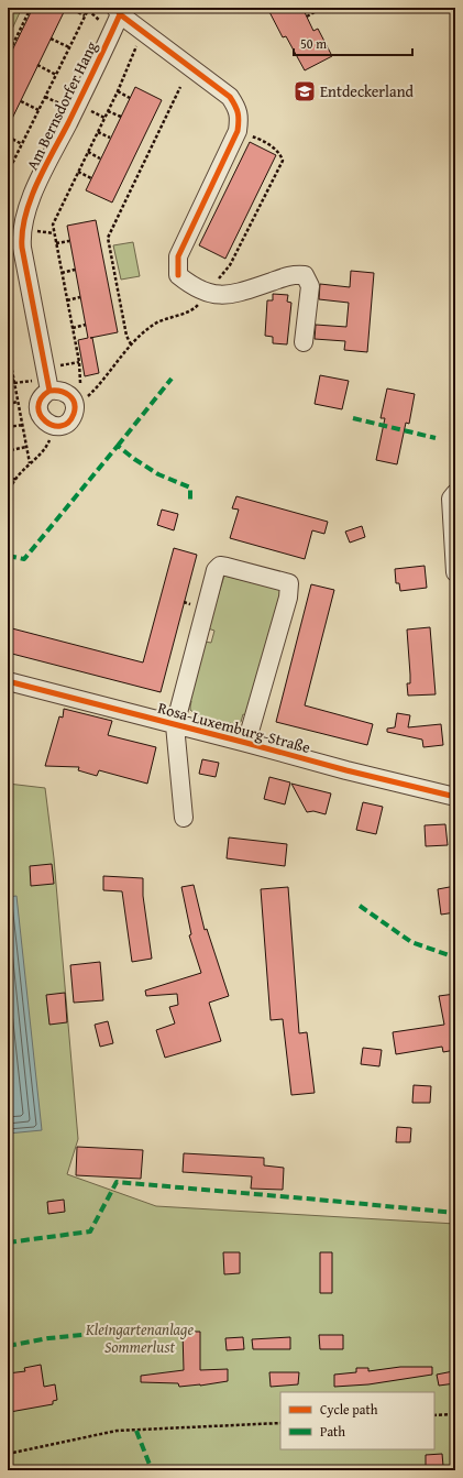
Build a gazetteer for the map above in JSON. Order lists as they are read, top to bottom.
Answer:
{
  "streets": {
    "street": ["Am Bernsdorfer Hang", "Rosa-Luxemburg-Straße"]
  },
  "parks": ["Kleingartenanlage Sommerlust"],
  "places": {
    "school or university": ["Entdeckerland"]
  },
  "legend": ["Cycle path", "Path"],
  "scale_bar": "50 m"
}
